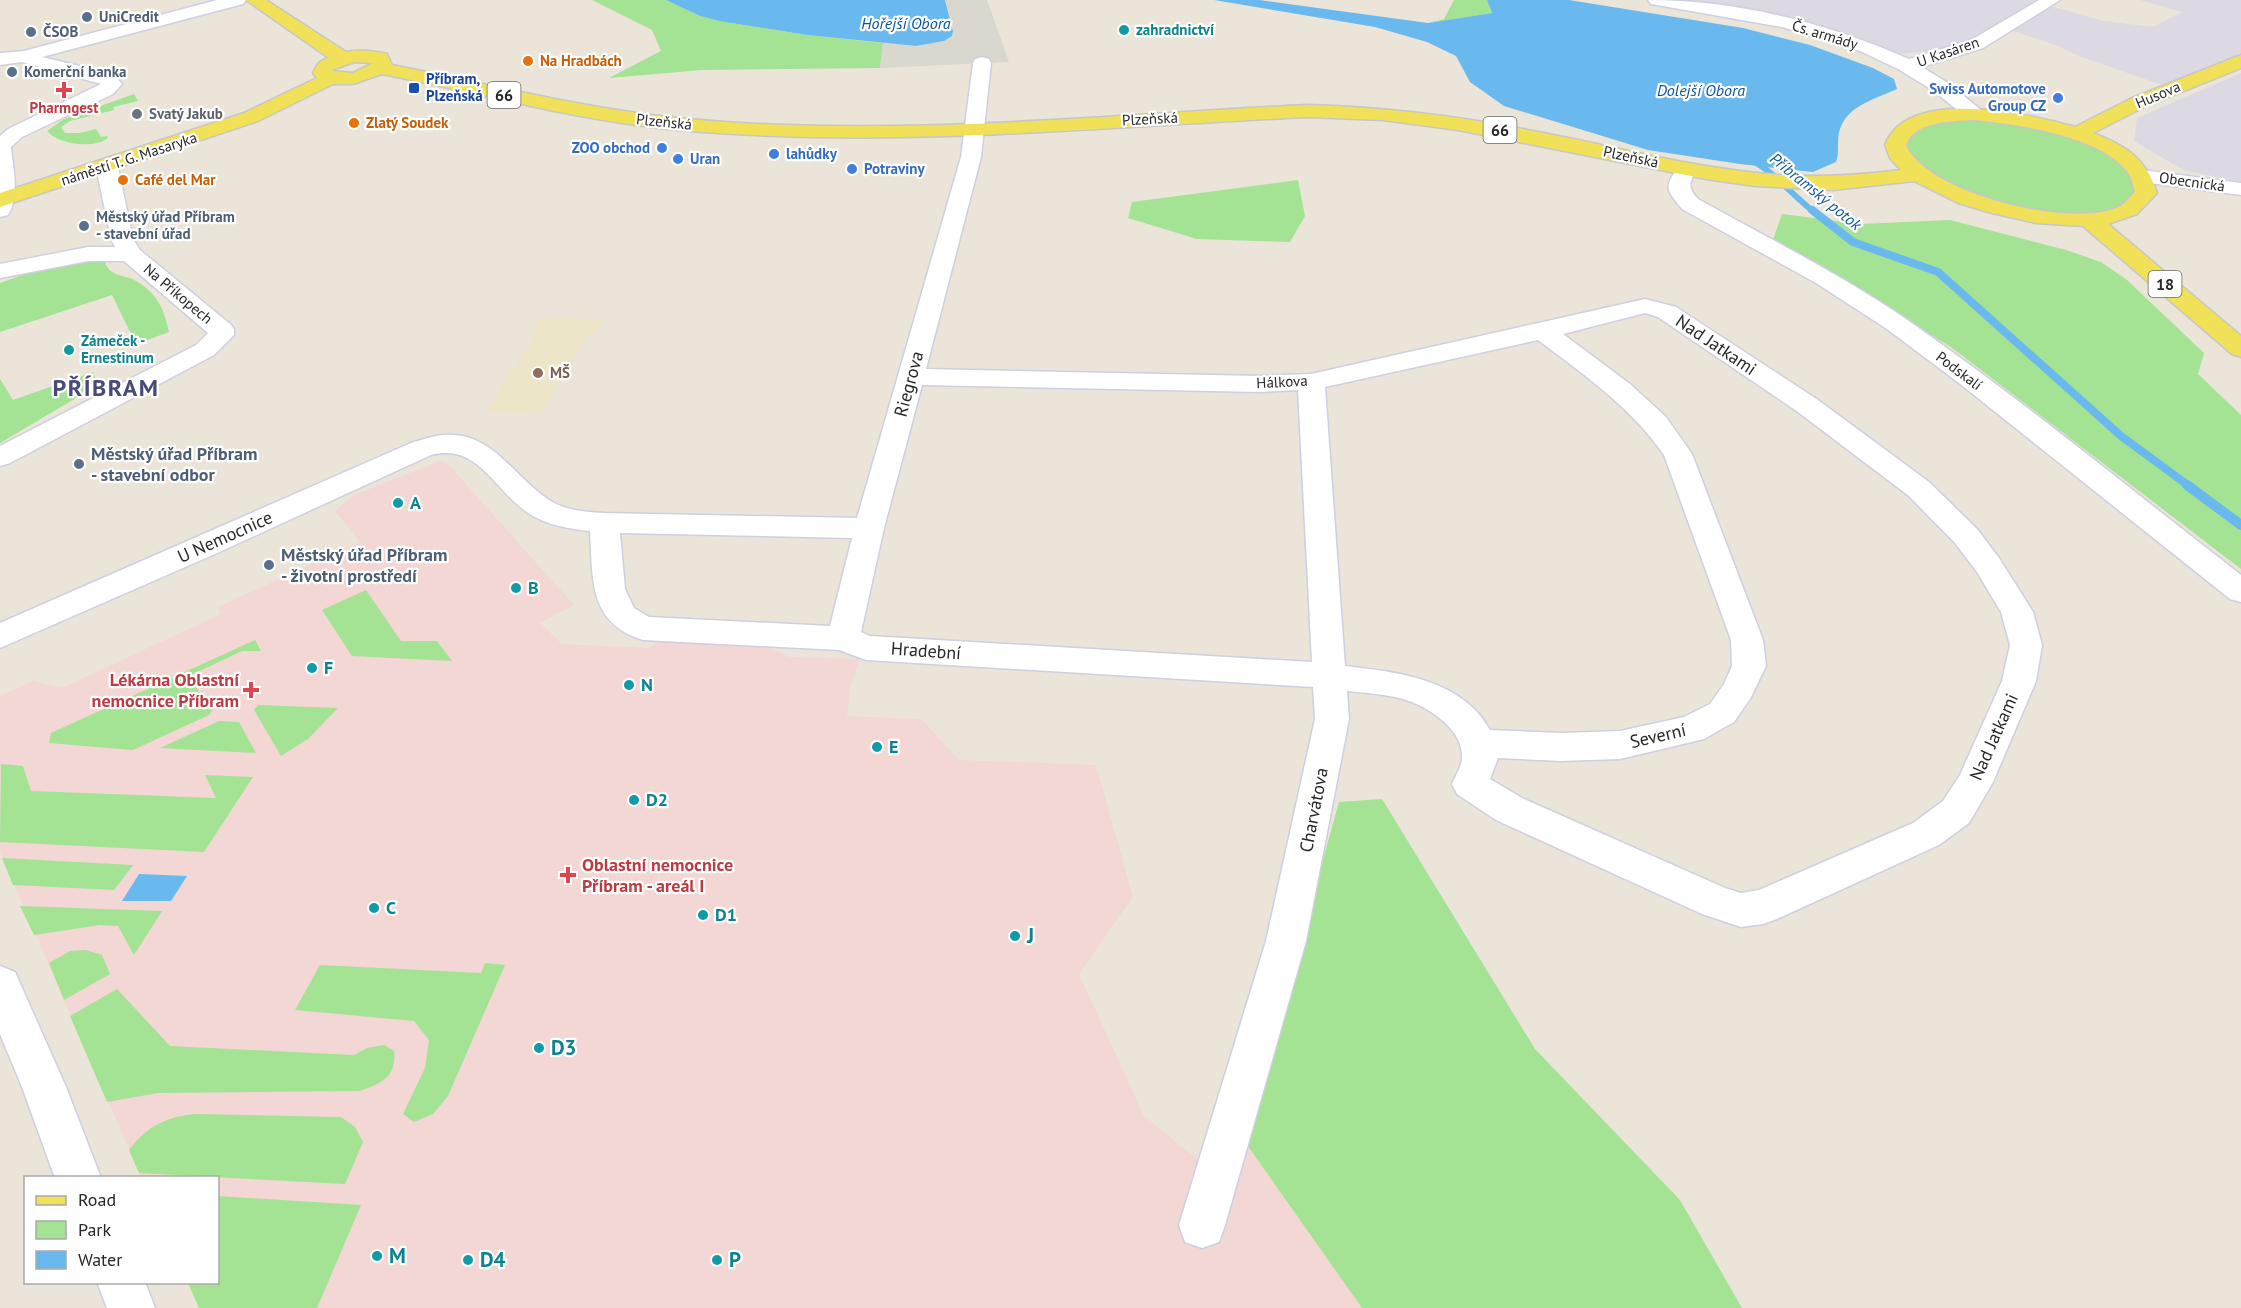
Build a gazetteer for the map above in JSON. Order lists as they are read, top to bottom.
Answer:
{
  "streets": {
    "main road": [
      "66",
      "Husova",
      "Plzeňská",
      "náměstí T. G. Masaryka",
      "18"
    ],
    "street": [
      "Čs. armády",
      "U Kasáren",
      "Obecnická",
      "Na Příkopech",
      "Nad Jatkami",
      "Podskalí",
      "Hálkova",
      "Riegrova",
      "U Nemocnice",
      "Hradební",
      "Severní",
      "Charvátova"
    ]
  },
  "crossings": [
    ["Čs. armády", "U Kasáren"],
    ["Plzeňská", "Podskalí"],
    ["Plzeňská", "Riegrova"],
    ["náměstí T. G. Masaryka", "Na Příkopech"],
    ["Nad Jatkami", "Hálkova"],
    ["Nad Jatkami", "Severní"],
    ["Hálkova", "Riegrova"],
    ["Hálkova", "Severní"],
    ["Hálkova", "Charvátova"],
    ["Riegrova", "Hradební"],
    ["U Nemocnice", "Hradební"],
    ["Hradební", "Charvátova"]
  ],
  "districts": ["PŘÍBRAM"],
  "water": ["Hořejší Obora", "Dolejší Obora", "Příbramský potok"],
  "places": {
    "other": [
      "UniCredit",
      "zahradnictví",
      "ČSOB",
      "Na Hradbách",
      "Komerční banka",
      "Swiss Automotove Group CZ",
      "Svatý Jakub",
      "Zlatý Soudek",
      "ZOO obchod",
      "lahůdky",
      "Uran",
      "Potraviny",
      "Café del Mar",
      "Městský úřad Příbram - stavební úřad",
      "Zámeček - Ernestinum",
      "MŠ",
      "Městský úřad Příbram - stavební odbor",
      "A",
      "Městský úřad Příbram - životní prostředí",
      "B",
      "F",
      "N",
      "E",
      "D2",
      "C",
      "D1",
      "J",
      "D3",
      "M",
      "D4",
      "P"
    ],
    "transit": ["Příbram, Plzeňská"],
    "health": ["Pharmgest", "Lékárna Oblastní nemocnice Příbram", "Oblastní nemocnice Příbram - areál I"]
  },
  "legend": ["Road", "Park", "Water"]
}
